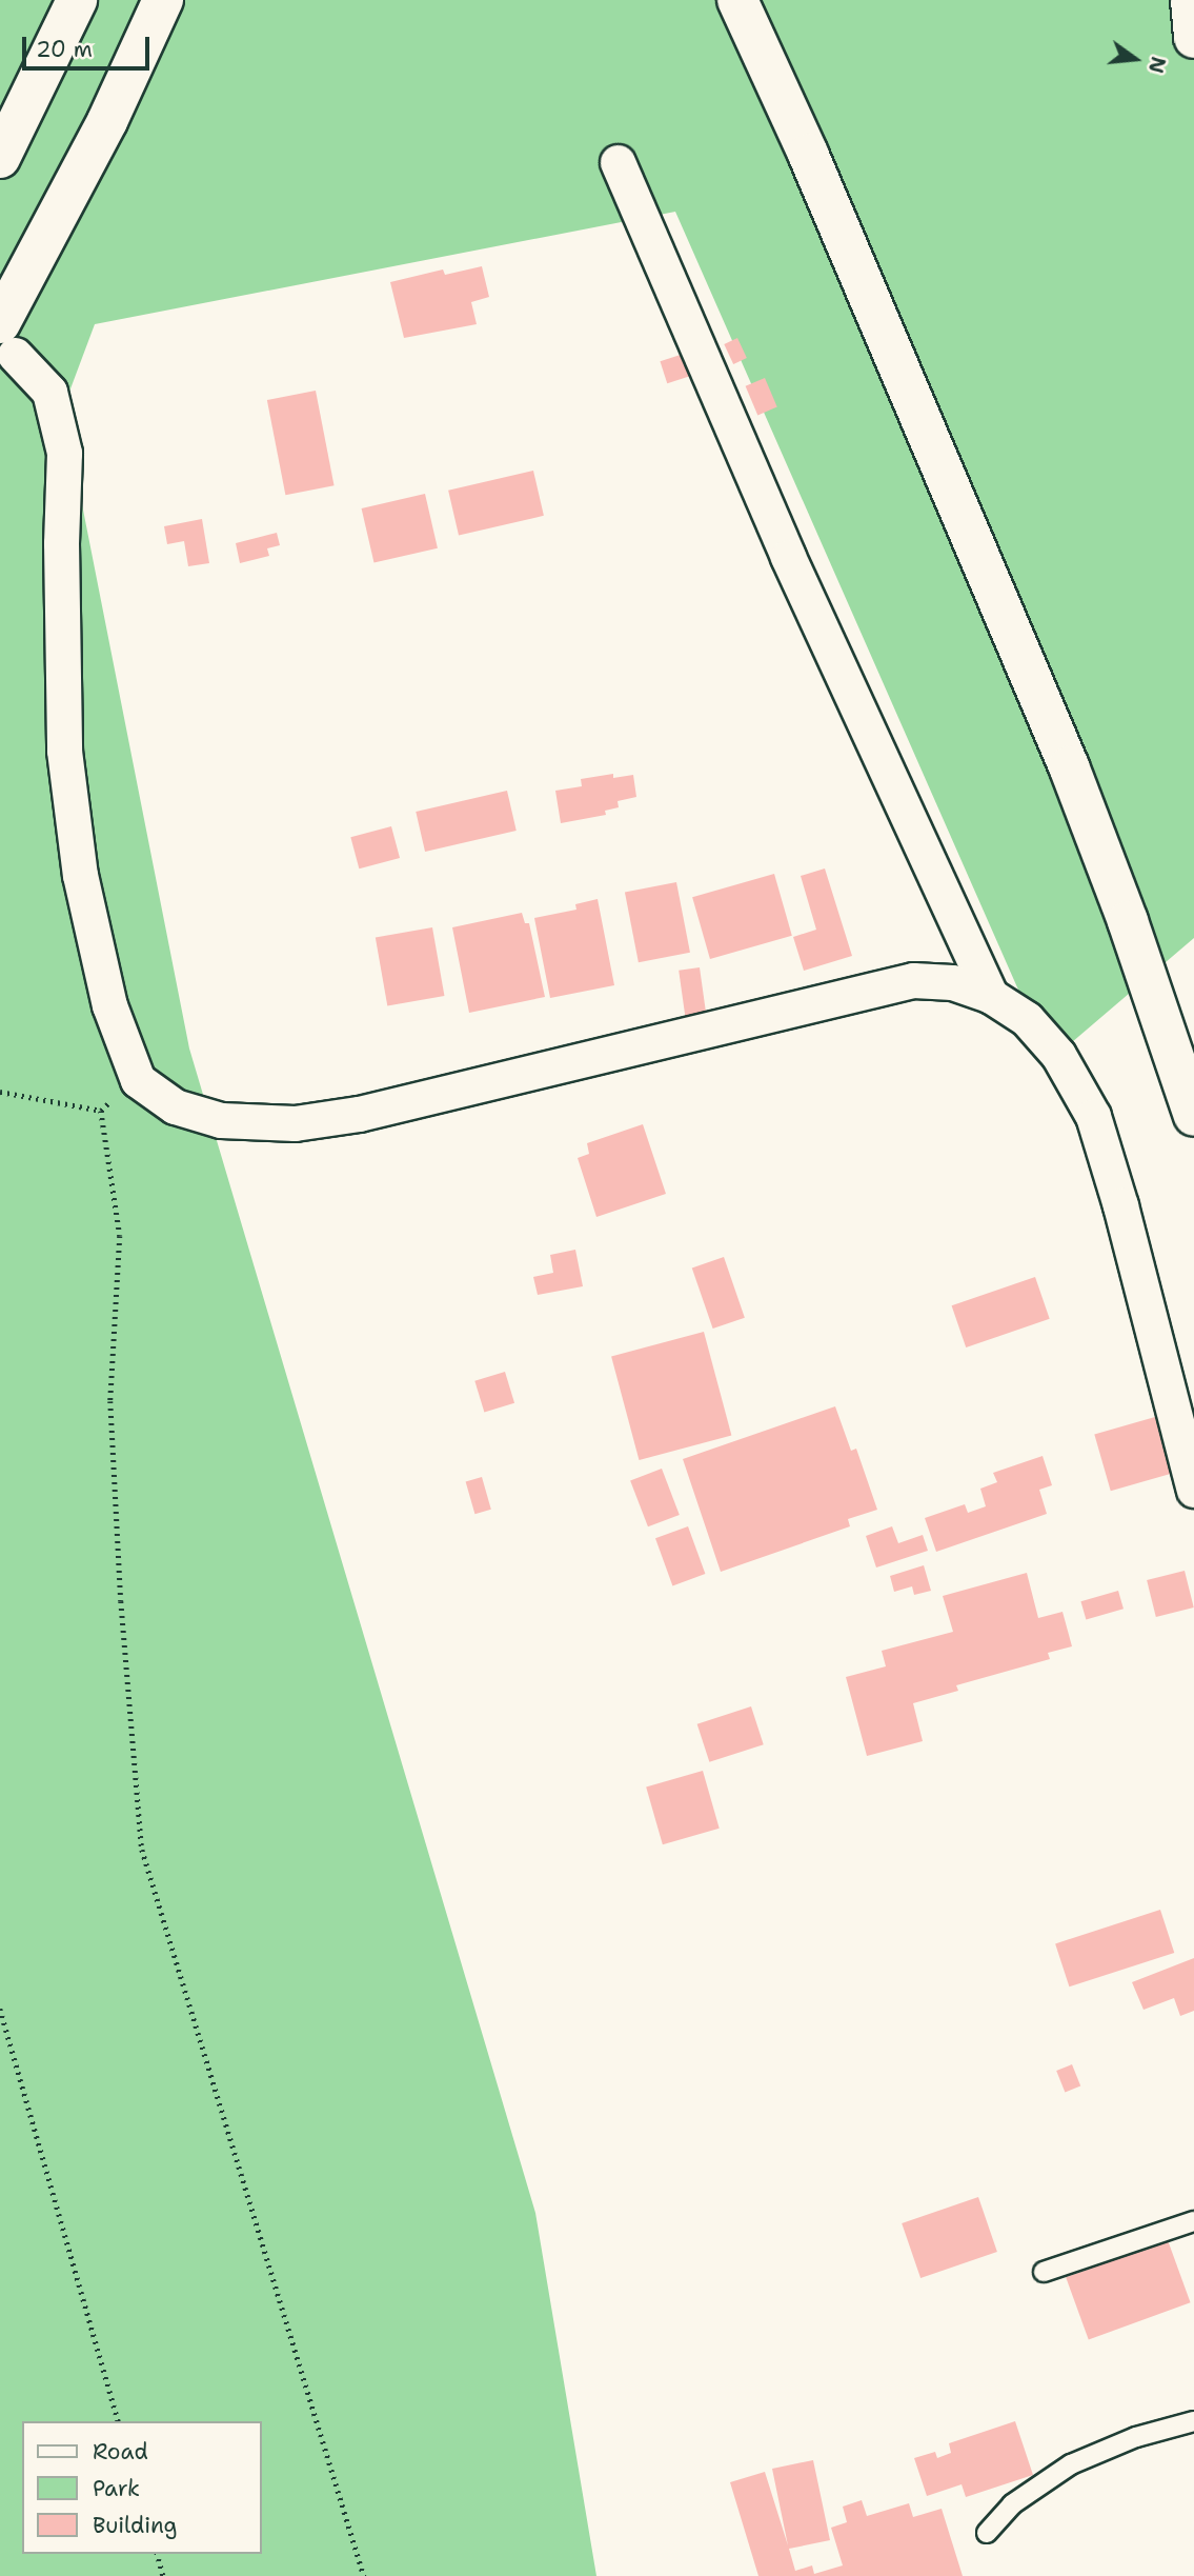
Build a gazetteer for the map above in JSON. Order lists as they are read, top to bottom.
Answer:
{
  "legend": ["Road", "Park", "Building"],
  "scale_bar": "20 m",
  "north": "right"
}
